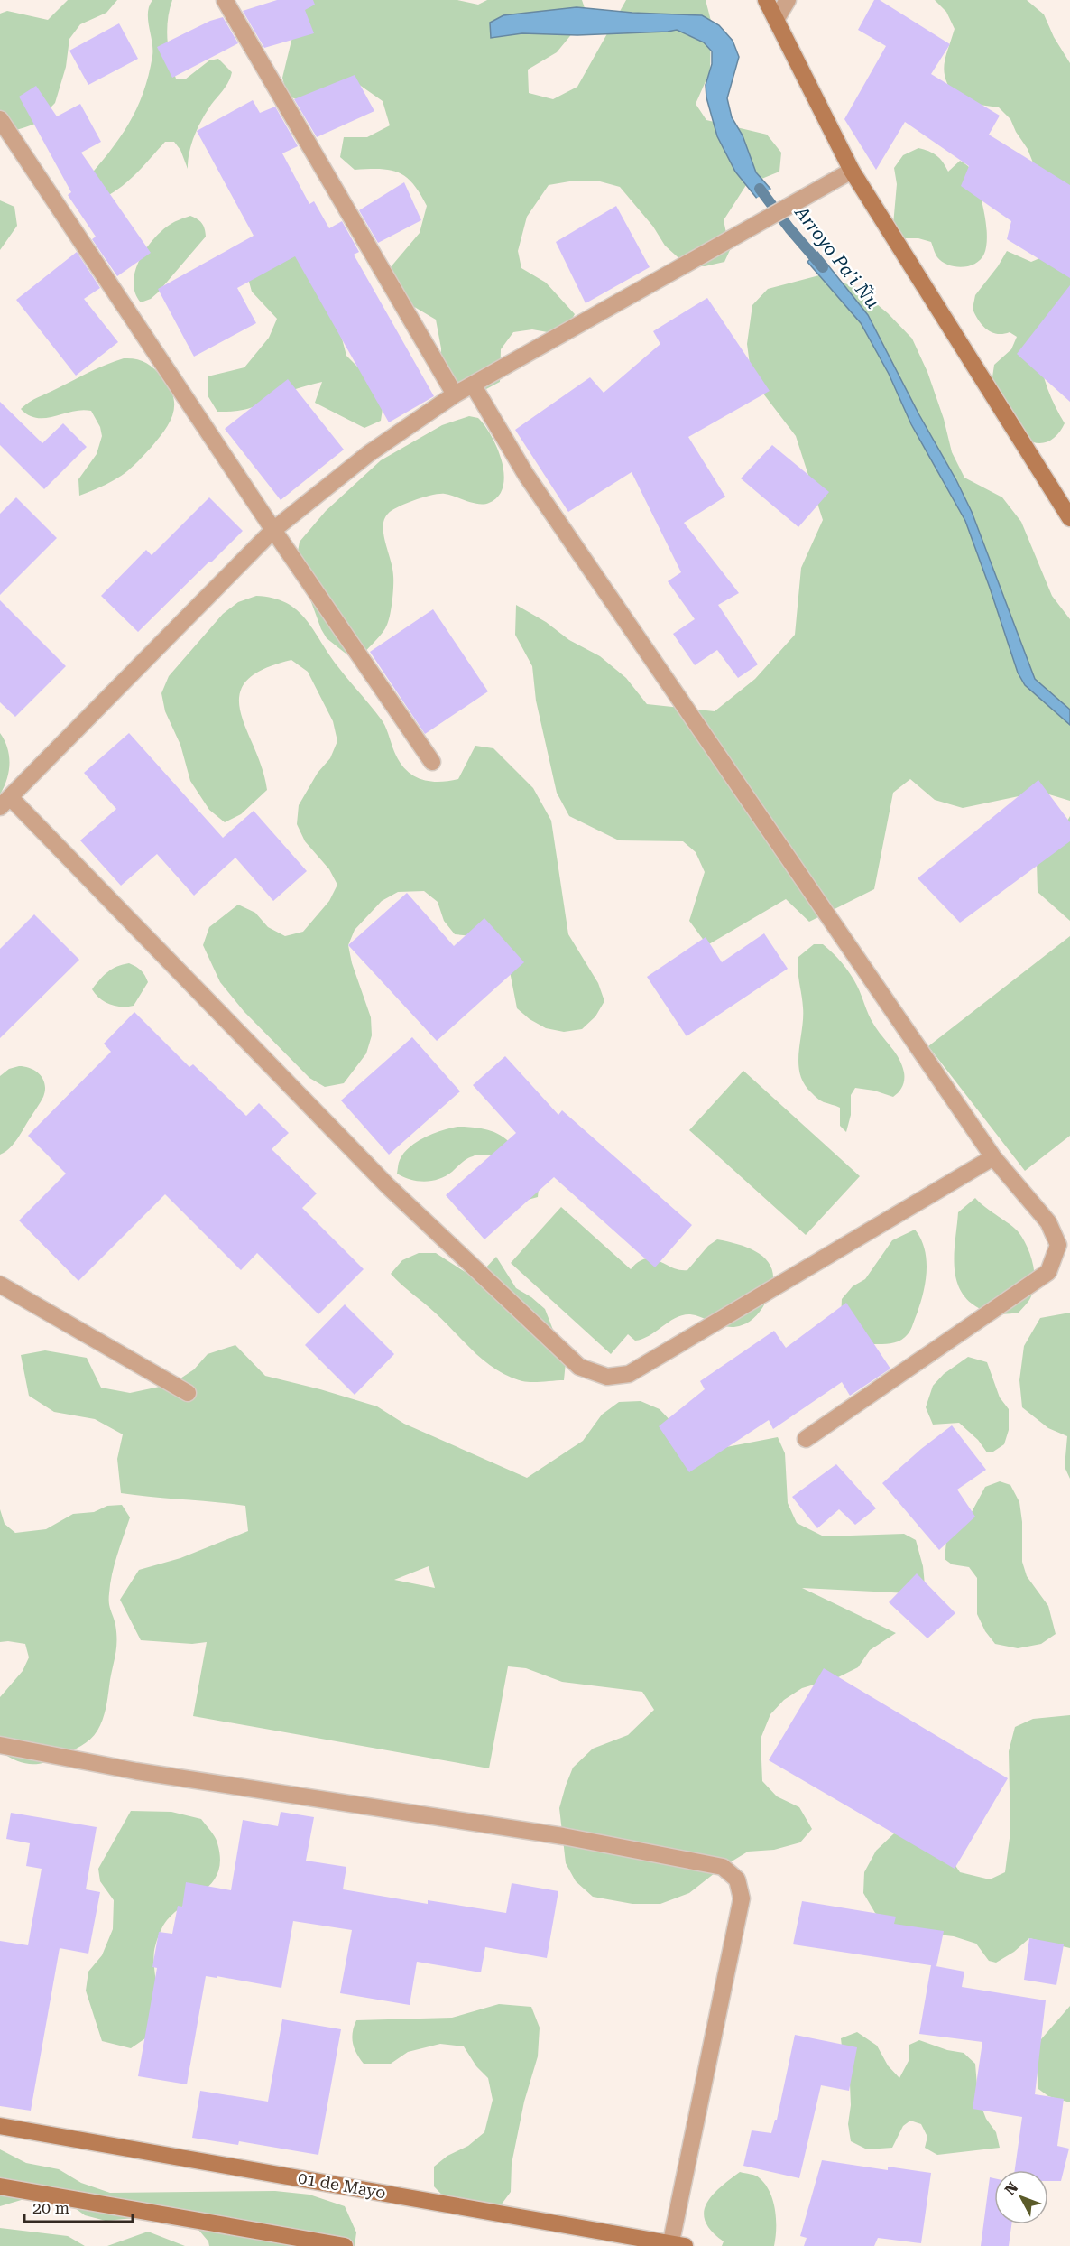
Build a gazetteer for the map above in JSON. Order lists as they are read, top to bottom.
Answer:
{
  "streets": {
    "street": ["01 de Mayo"]
  },
  "water": ["Arroyo Pa'i Ñu"],
  "scale_bar": "20 m",
  "north": "top left"
}
